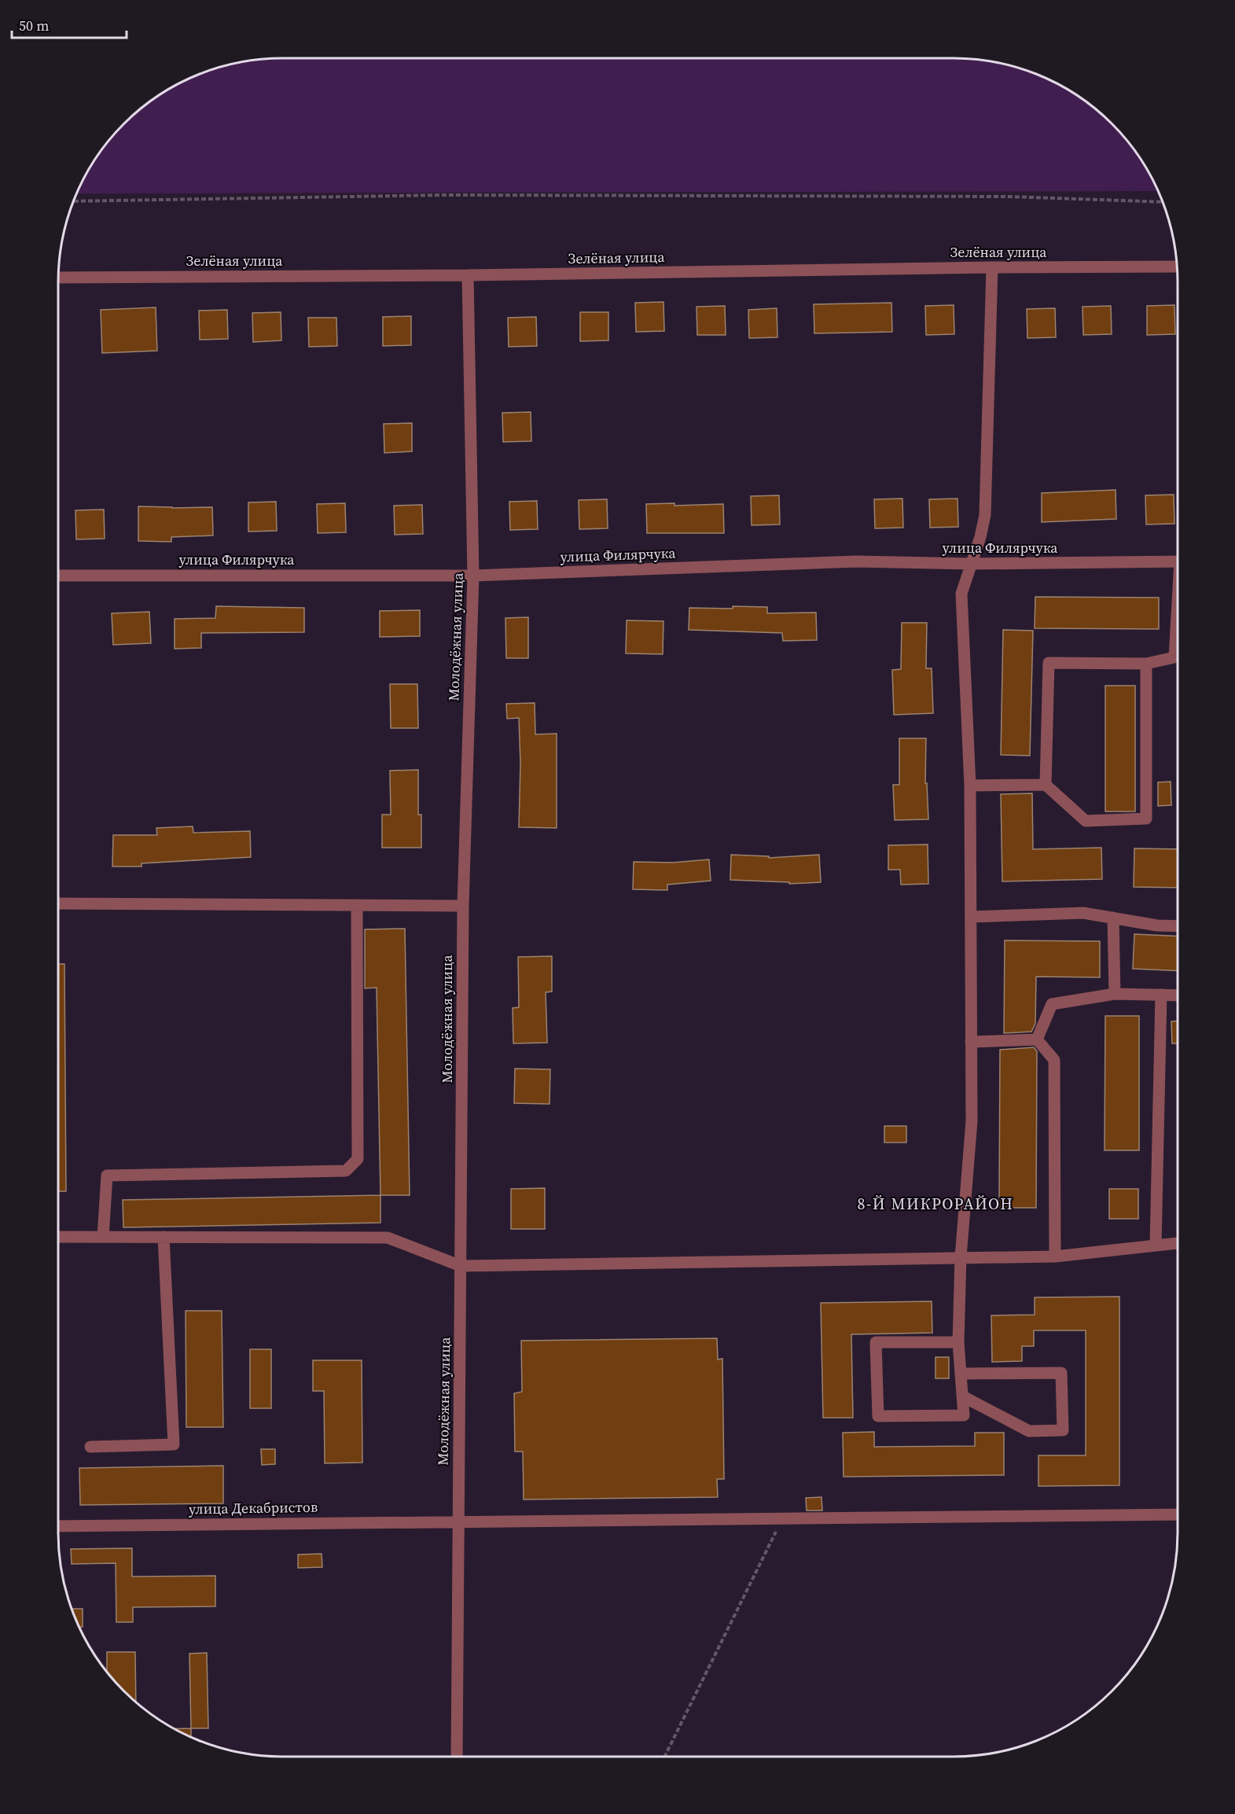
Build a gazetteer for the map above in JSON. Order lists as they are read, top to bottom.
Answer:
{
  "streets": {
    "street": [
      "Зелёная улица",
      "улица Филярчука",
      "Молодёжная улица",
      "улица Декабристов"
    ]
  },
  "crossings": [
    ["Зелёная улица", "Молодёжная улица"],
    ["улица Филярчука", "Молодёжная улица"],
    ["Молодёжная улица", "улица Декабристов"]
  ],
  "districts": ["8-Й МИКРОРАЙОН"],
  "scale_bar": "50 m"
}
